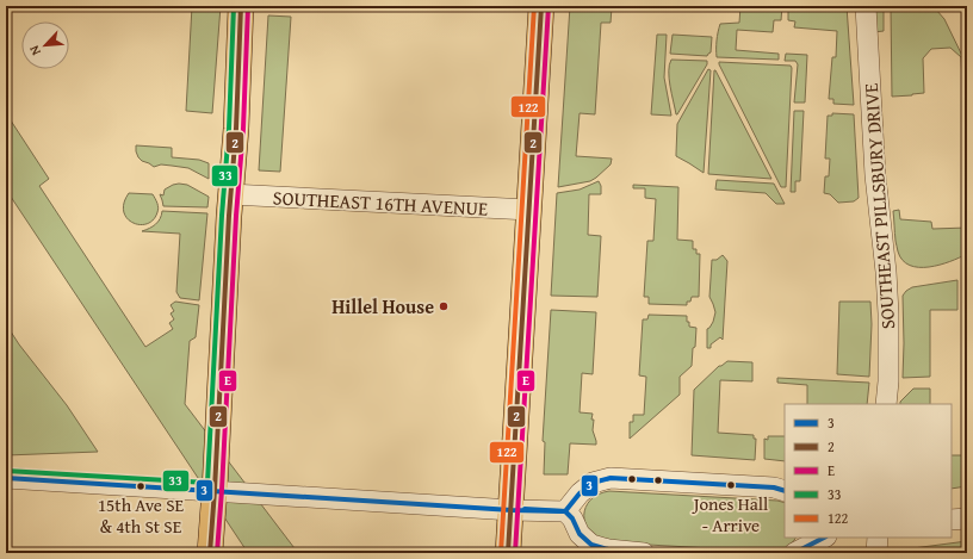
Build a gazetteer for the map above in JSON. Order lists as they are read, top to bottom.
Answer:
{
  "streets": {
    "street": ["SOUTHEAST 16TH AVENUE", "SOUTHEAST PILLSBURY DRIVE"]
  },
  "places": ["Hillel House", "Jones Hall - Arrive", "15th Ave SE & 4th St SE"],
  "lines": [
    "transit line 2",
    "transit line E",
    "transit line 33",
    "transit line 122",
    "transit line 3"
  ],
  "legend": [
    "3",
    "2",
    "E",
    "33",
    "122"
  ],
  "north": "bottom left"
}
